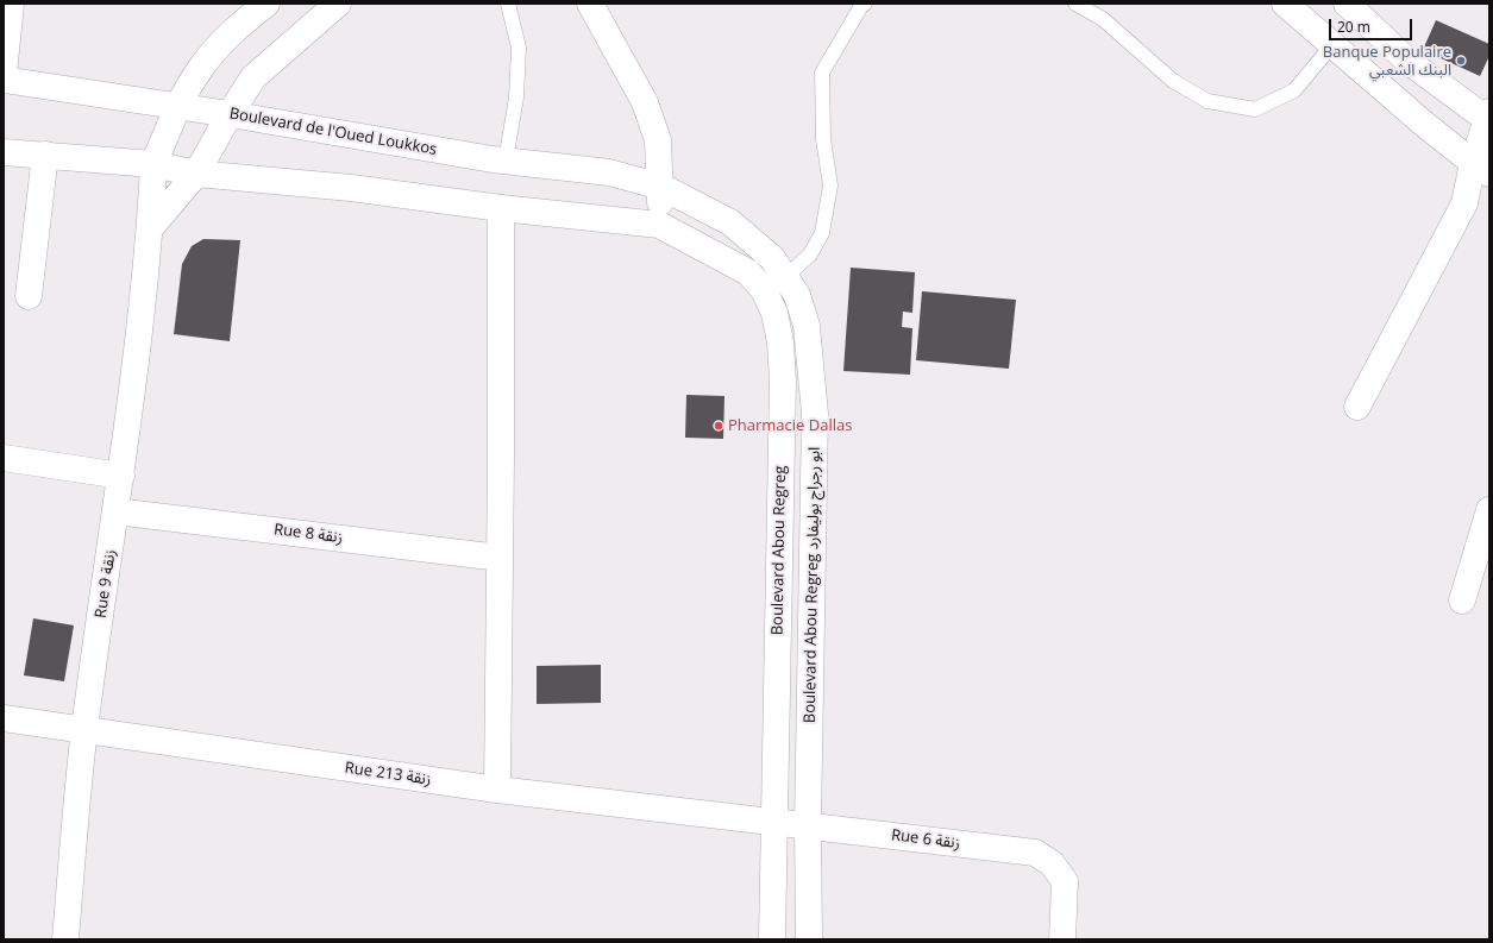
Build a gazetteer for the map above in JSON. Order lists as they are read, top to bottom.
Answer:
{
  "streets": {
    "street": [
      "Boulevard de l'Oued Loukkos",
      "Rue 8 زنقة",
      "Boulevard Abou Regreg",
      "Rue 9 زنقة",
      "Boulevard Abou Regreg ابو رجراج بوليفارد",
      "Rue 213 زنقة",
      "Rue 6 زنقة"
    ]
  },
  "crossings": [
    ["Boulevard de l'Oued Loukkos", "Boulevard Abou Regreg ابو رجراج بوليفارد"],
    ["Rue 8 زنقة", "Rue 9 زنقة"],
    ["Boulevard Abou Regreg", "Rue 213 زنقة"],
    ["Boulevard Abou Regreg", "Rue 6 زنقة"],
    ["Rue 9 زنقة", "Rue 213 زنقة"],
    ["Boulevard Abou Regreg ابو رجراج بوليفارد", "Rue 6 زنقة"],
    ["Rue 213 زنقة", "Rue 6 زنقة"]
  ],
  "places": ["Banque Populaire البنك الشعبي", "Pharmacie Dallas"],
  "scale_bar": "20 m"
}
